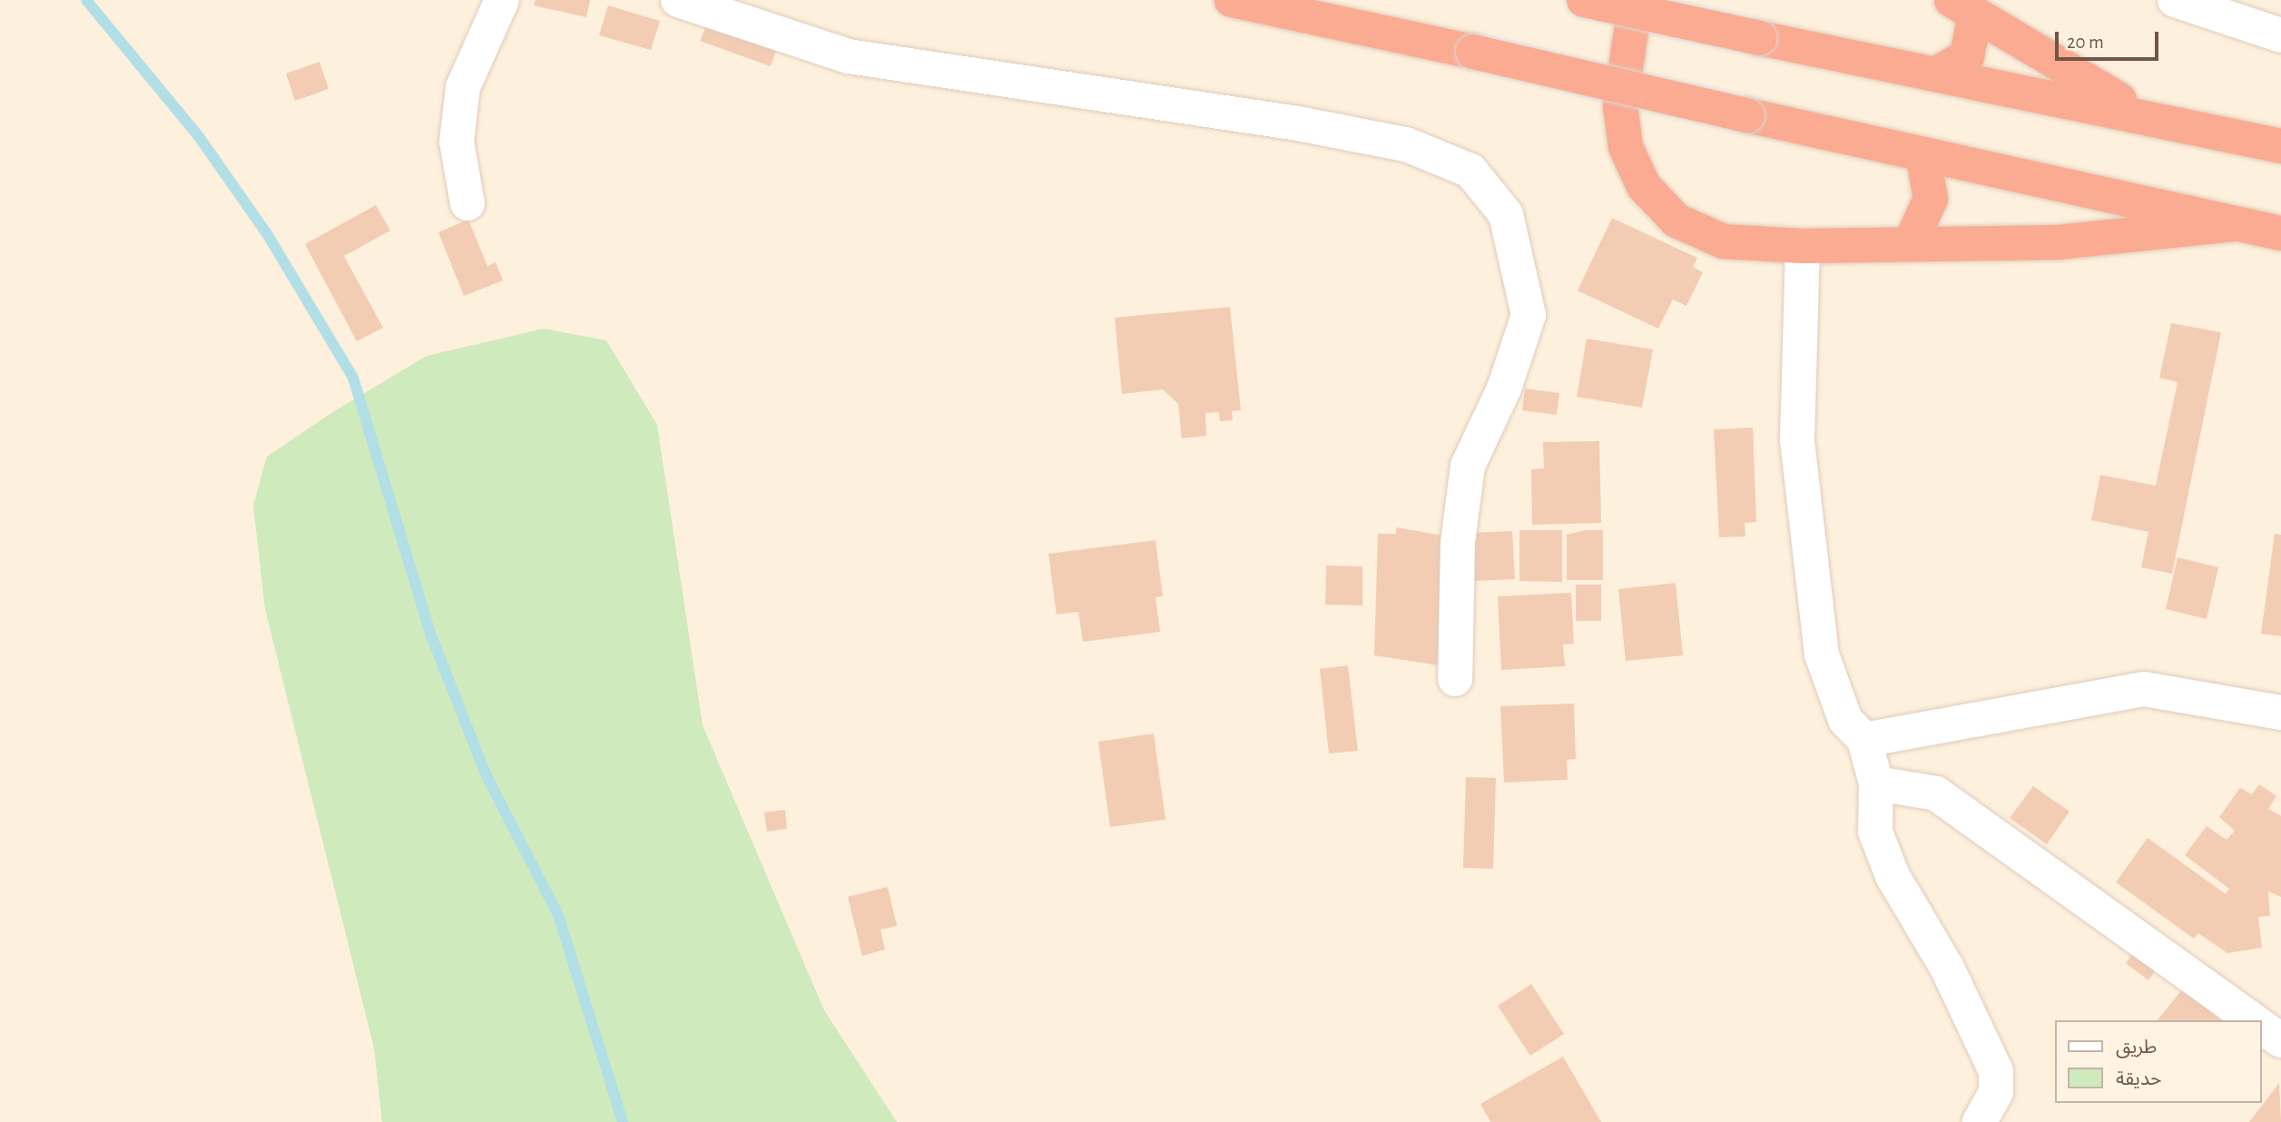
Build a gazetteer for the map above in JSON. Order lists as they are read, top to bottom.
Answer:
{
  "legend": ["طريق", "حديقة"],
  "scale_bar": "20 m"
}
